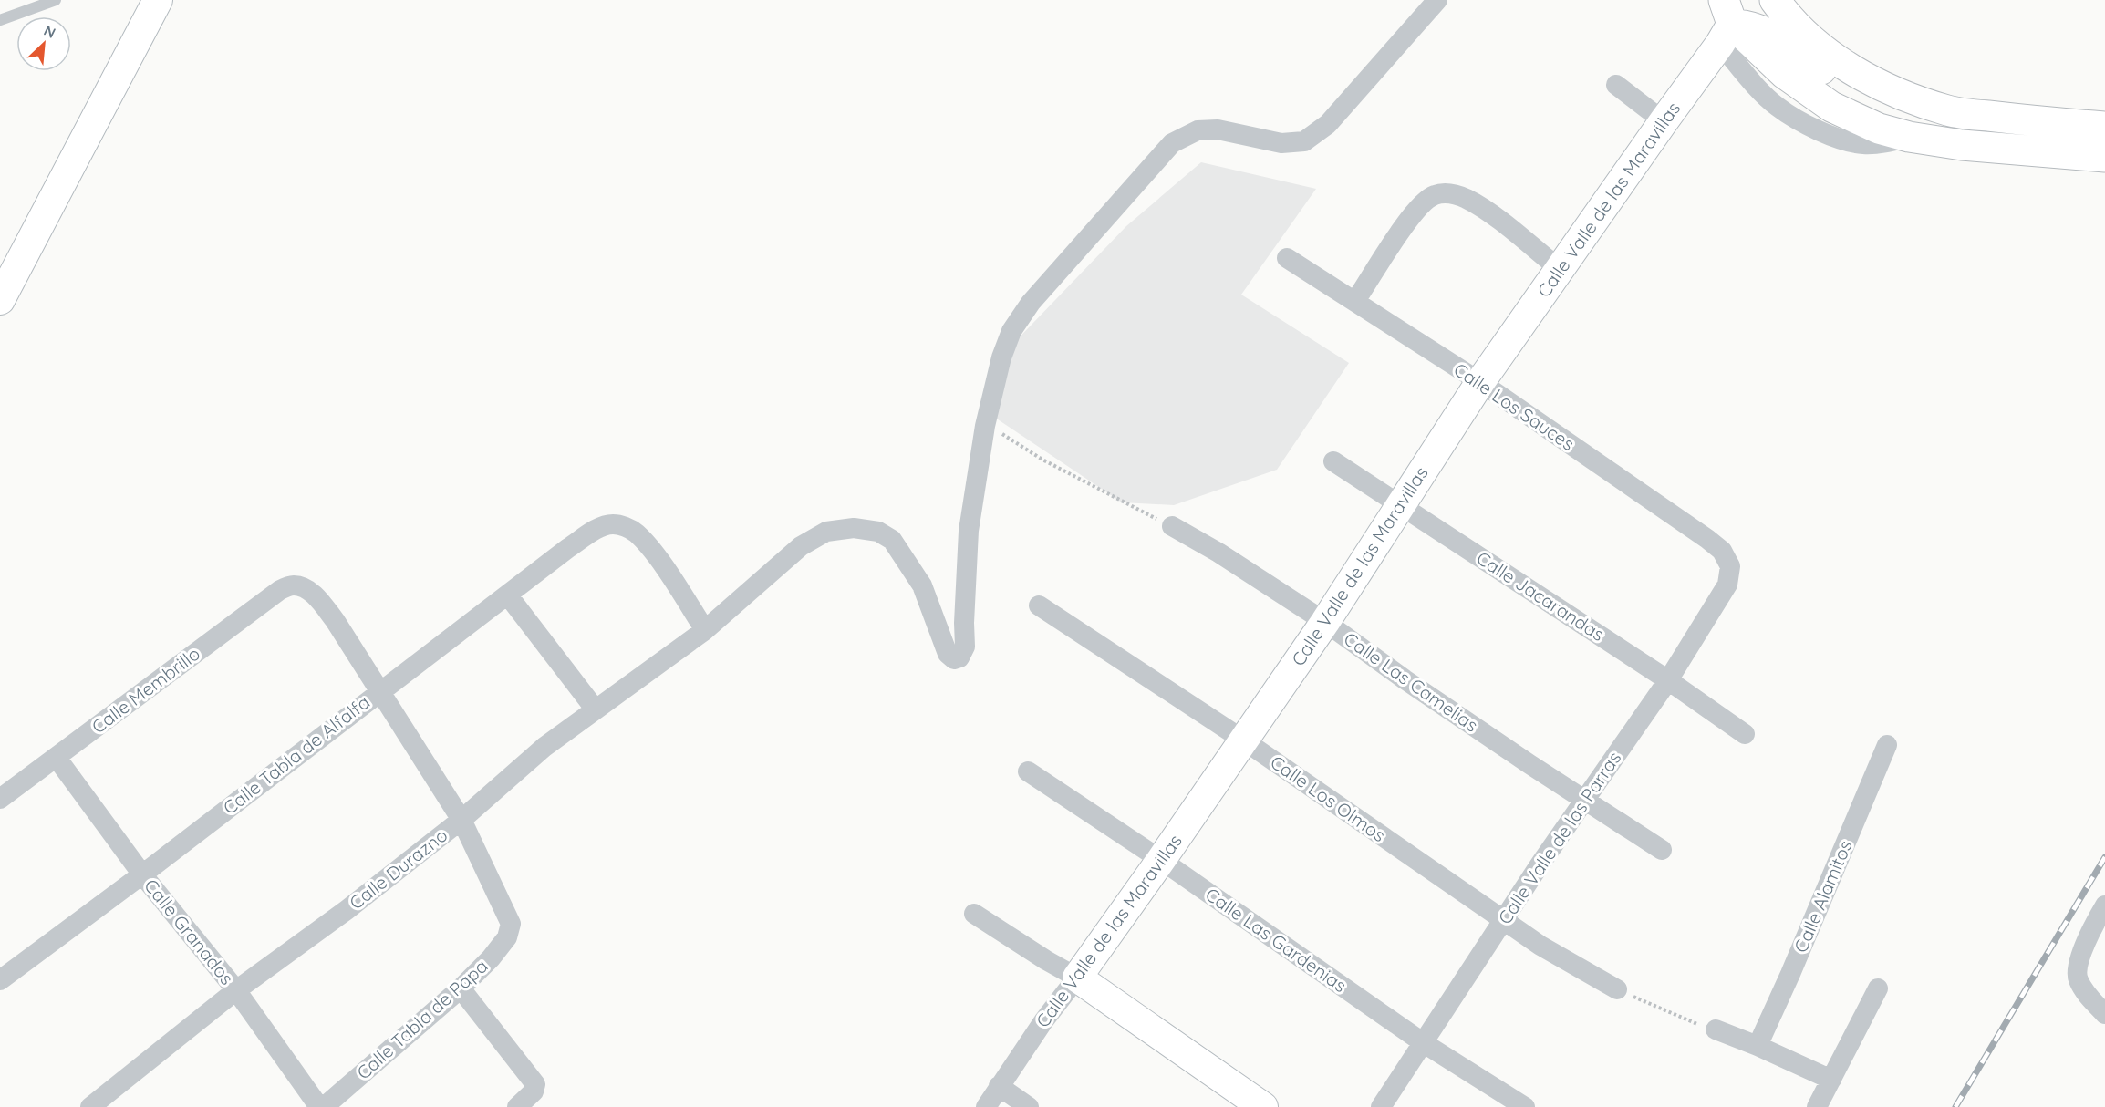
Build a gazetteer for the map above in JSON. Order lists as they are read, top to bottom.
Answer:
{
  "streets": {
    "street": [
      "Calle Valle de las Maravillas",
      "Calle Los Sauces",
      "Calle Jacarandas",
      "Calle Las Camelias",
      "Calle Membrillo",
      "Calle Tabla de Alfalfa",
      "Calle Los Olmos",
      "Calle Valle de las Parras",
      "Calle Durazno",
      "Calle Alamitos",
      "Calle Granados",
      "Calle Las Gardenias",
      "Calle Tabla de Papa"
    ]
  },
  "crossings": [
    ["Calle Valle de las Maravillas", "Calle Los Sauces"],
    ["Calle Valle de las Maravillas", "Calle Jacarandas"],
    ["Calle Valle de las Maravillas", "Calle Las Camelias"],
    ["Calle Valle de las Maravillas", "Calle Los Olmos"],
    ["Calle Valle de las Maravillas", "Calle Las Gardenias"],
    ["Calle Los Sauces", "Calle Valle de las Parras"],
    ["Calle Jacarandas", "Calle Valle de las Parras"],
    ["Calle Las Camelias", "Calle Valle de las Parras"],
    ["Calle Membrillo", "Calle Tabla de Alfalfa"],
    ["Calle Membrillo", "Calle Granados"],
    ["Calle Tabla de Alfalfa", "Calle Durazno"],
    ["Calle Tabla de Alfalfa", "Calle Granados"],
    ["Calle Los Olmos", "Calle Valle de las Parras"],
    ["Calle Valle de las Parras", "Calle Las Gardenias"],
    ["Calle Durazno", "Calle Granados"],
    ["Calle Durazno", "Calle Tabla de Papa"]
  ],
  "north": "top right"
}
